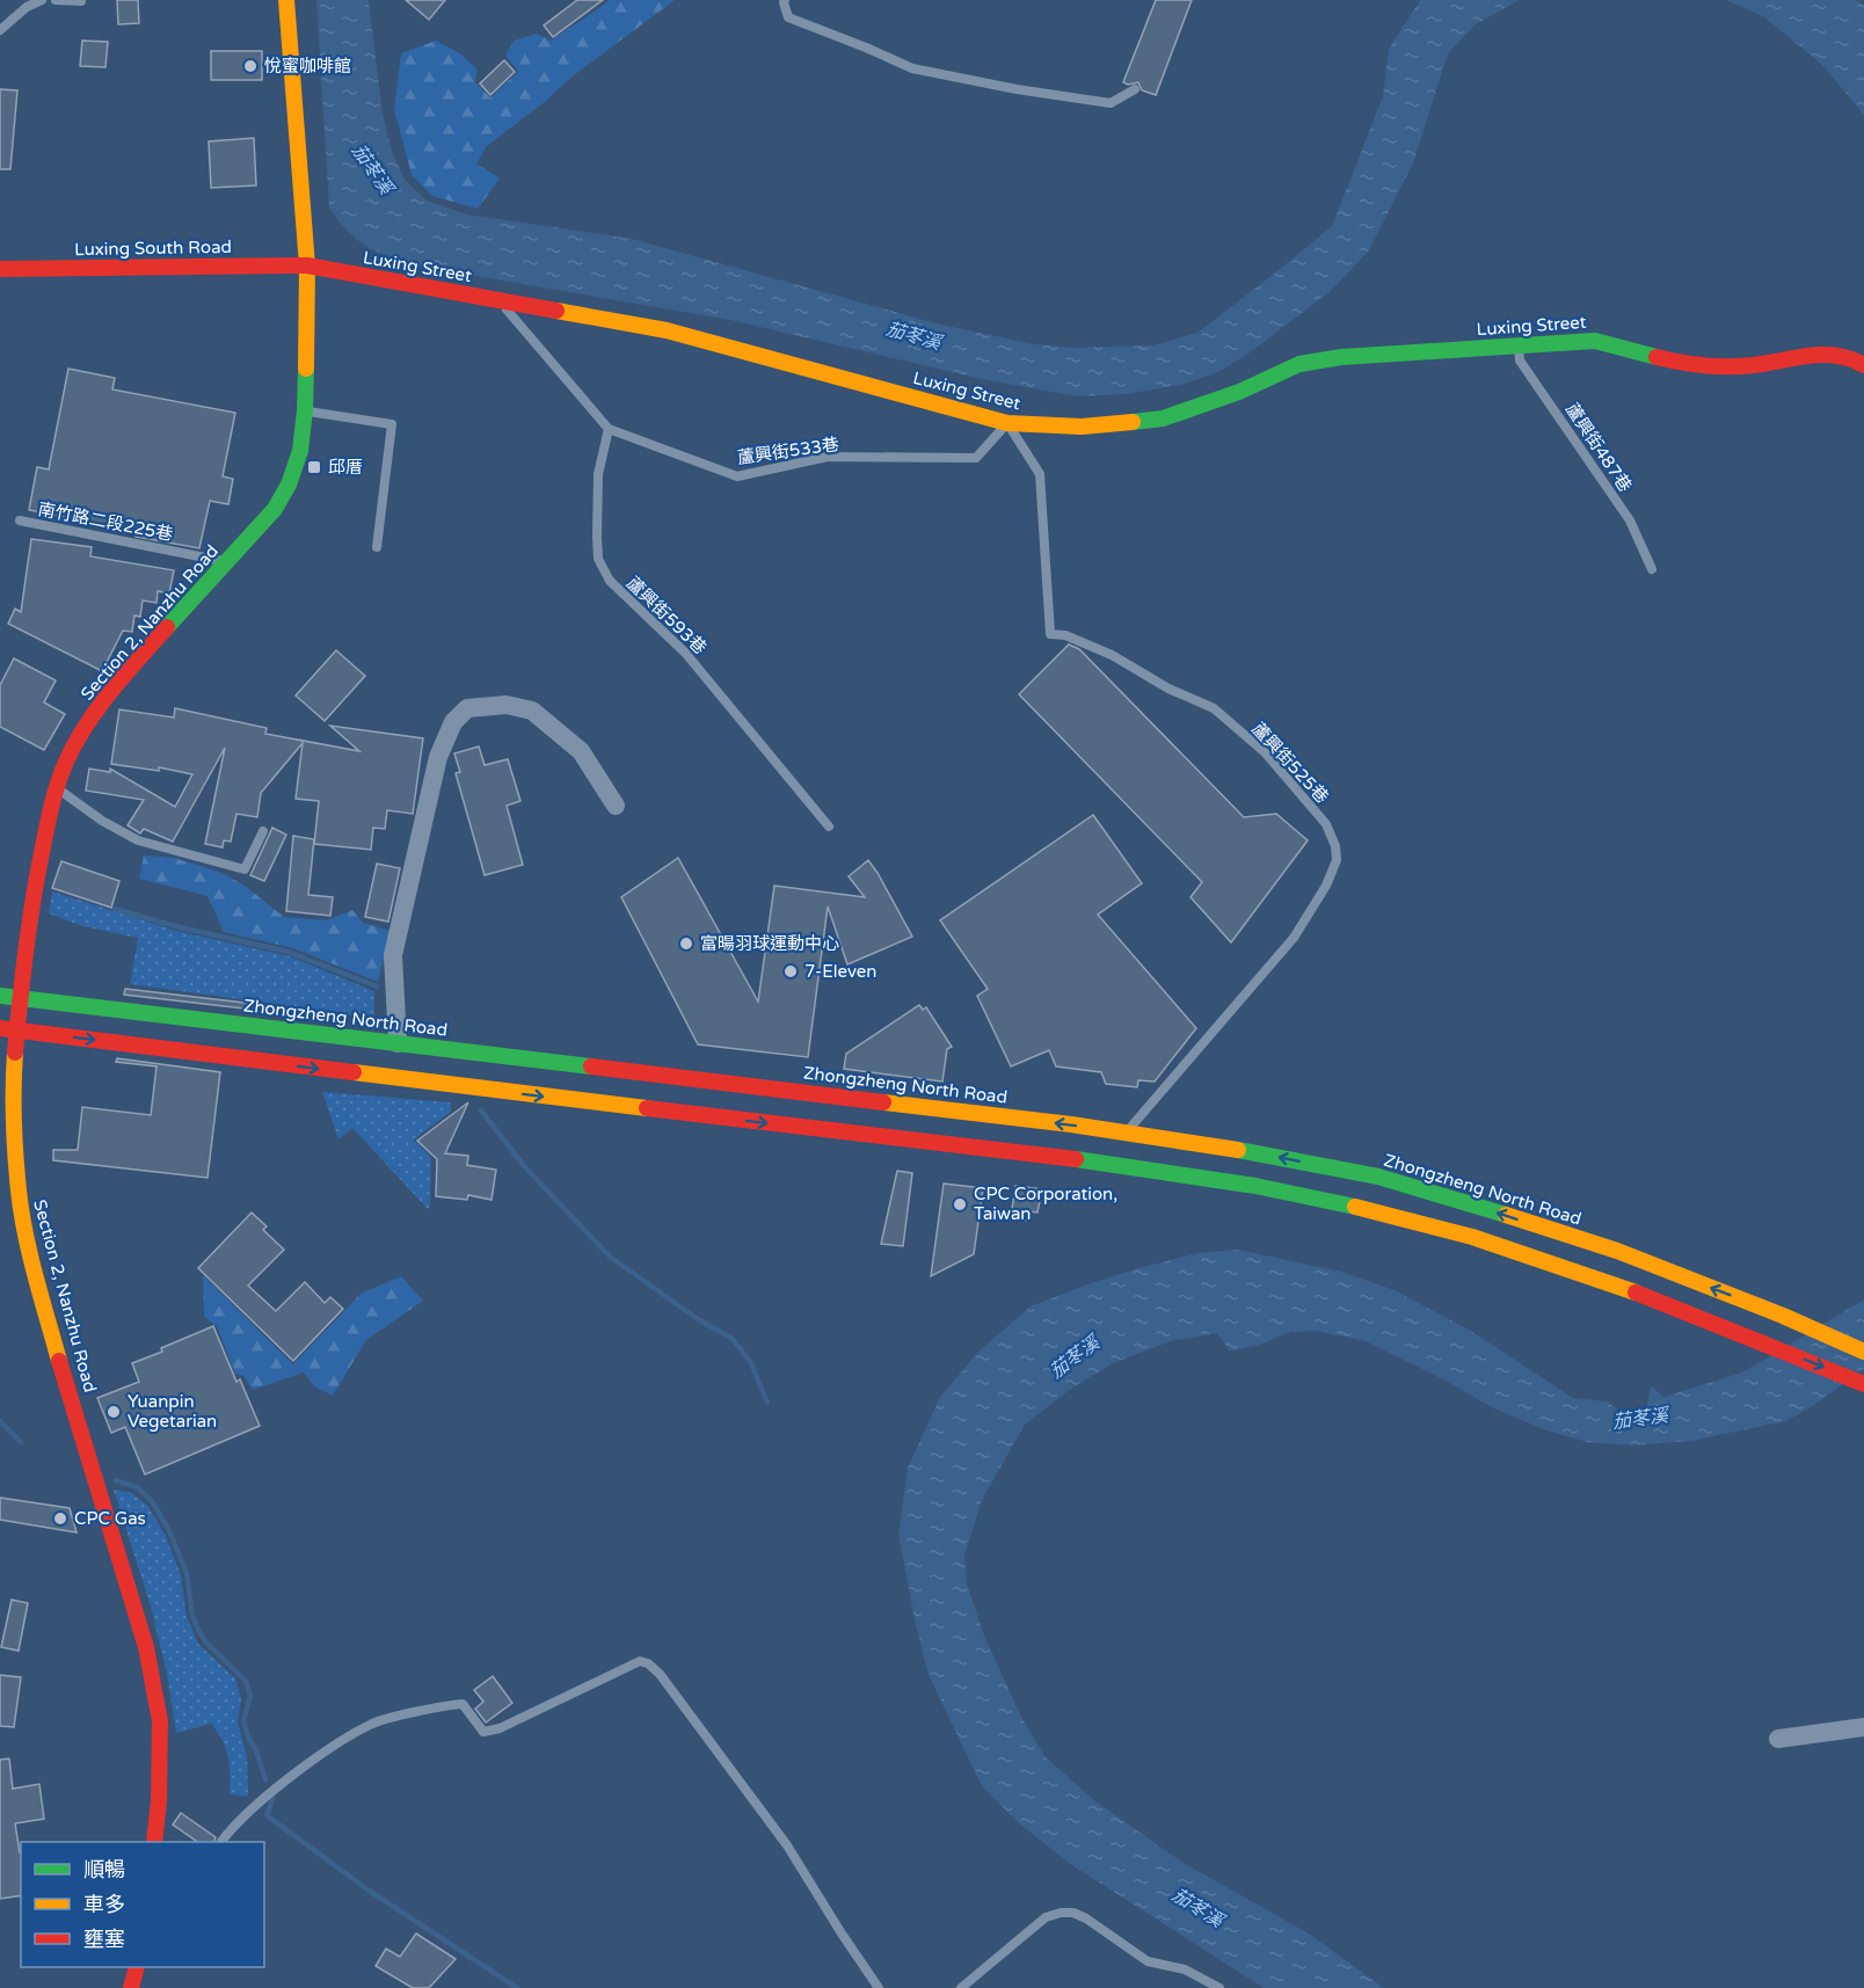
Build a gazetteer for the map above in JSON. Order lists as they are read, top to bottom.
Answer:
{
  "streets": {
    "street": [
      "Luxing South Road",
      "Luxing Street",
      "Section 2, Nanzhu Road",
      "Zhongzheng North Road"
    ],
    "lane": [
      "蘆興街487巷",
      "蘆興街533巷",
      "南竹路二段225巷",
      "蘆興街593巷",
      "蘆興街525巷"
    ]
  },
  "crossings": [
    ["Luxing South Road", "Luxing Street"],
    ["Luxing South Road", "Section 2, Nanzhu Road"],
    ["Luxing Street", "蘆興街487巷"],
    ["Luxing Street", "蘆興街533巷"],
    ["Luxing Street", "Section 2, Nanzhu Road"],
    ["Luxing Street", "蘆興街525巷"],
    ["蘆興街533巷", "蘆興街593巷"],
    ["蘆興街533巷", "蘆興街525巷"],
    ["南竹路二段225巷", "Section 2, Nanzhu Road"],
    ["Section 2, Nanzhu Road", "Zhongzheng North Road"],
    ["蘆興街525巷", "Zhongzheng North Road"]
  ],
  "water": ["茄苳溪"],
  "places": {
    "other": [
      "悅蜜咖啡館",
      "富暘羽球運動中心",
      "7-Eleven",
      "CPC Corporation, Taiwan",
      "Yuanpin Vegetarian",
      "CPC Gas"
    ],
    "transit": ["邱厝"]
  },
  "legend": ["順暢", "車多", "壅塞"]
}
